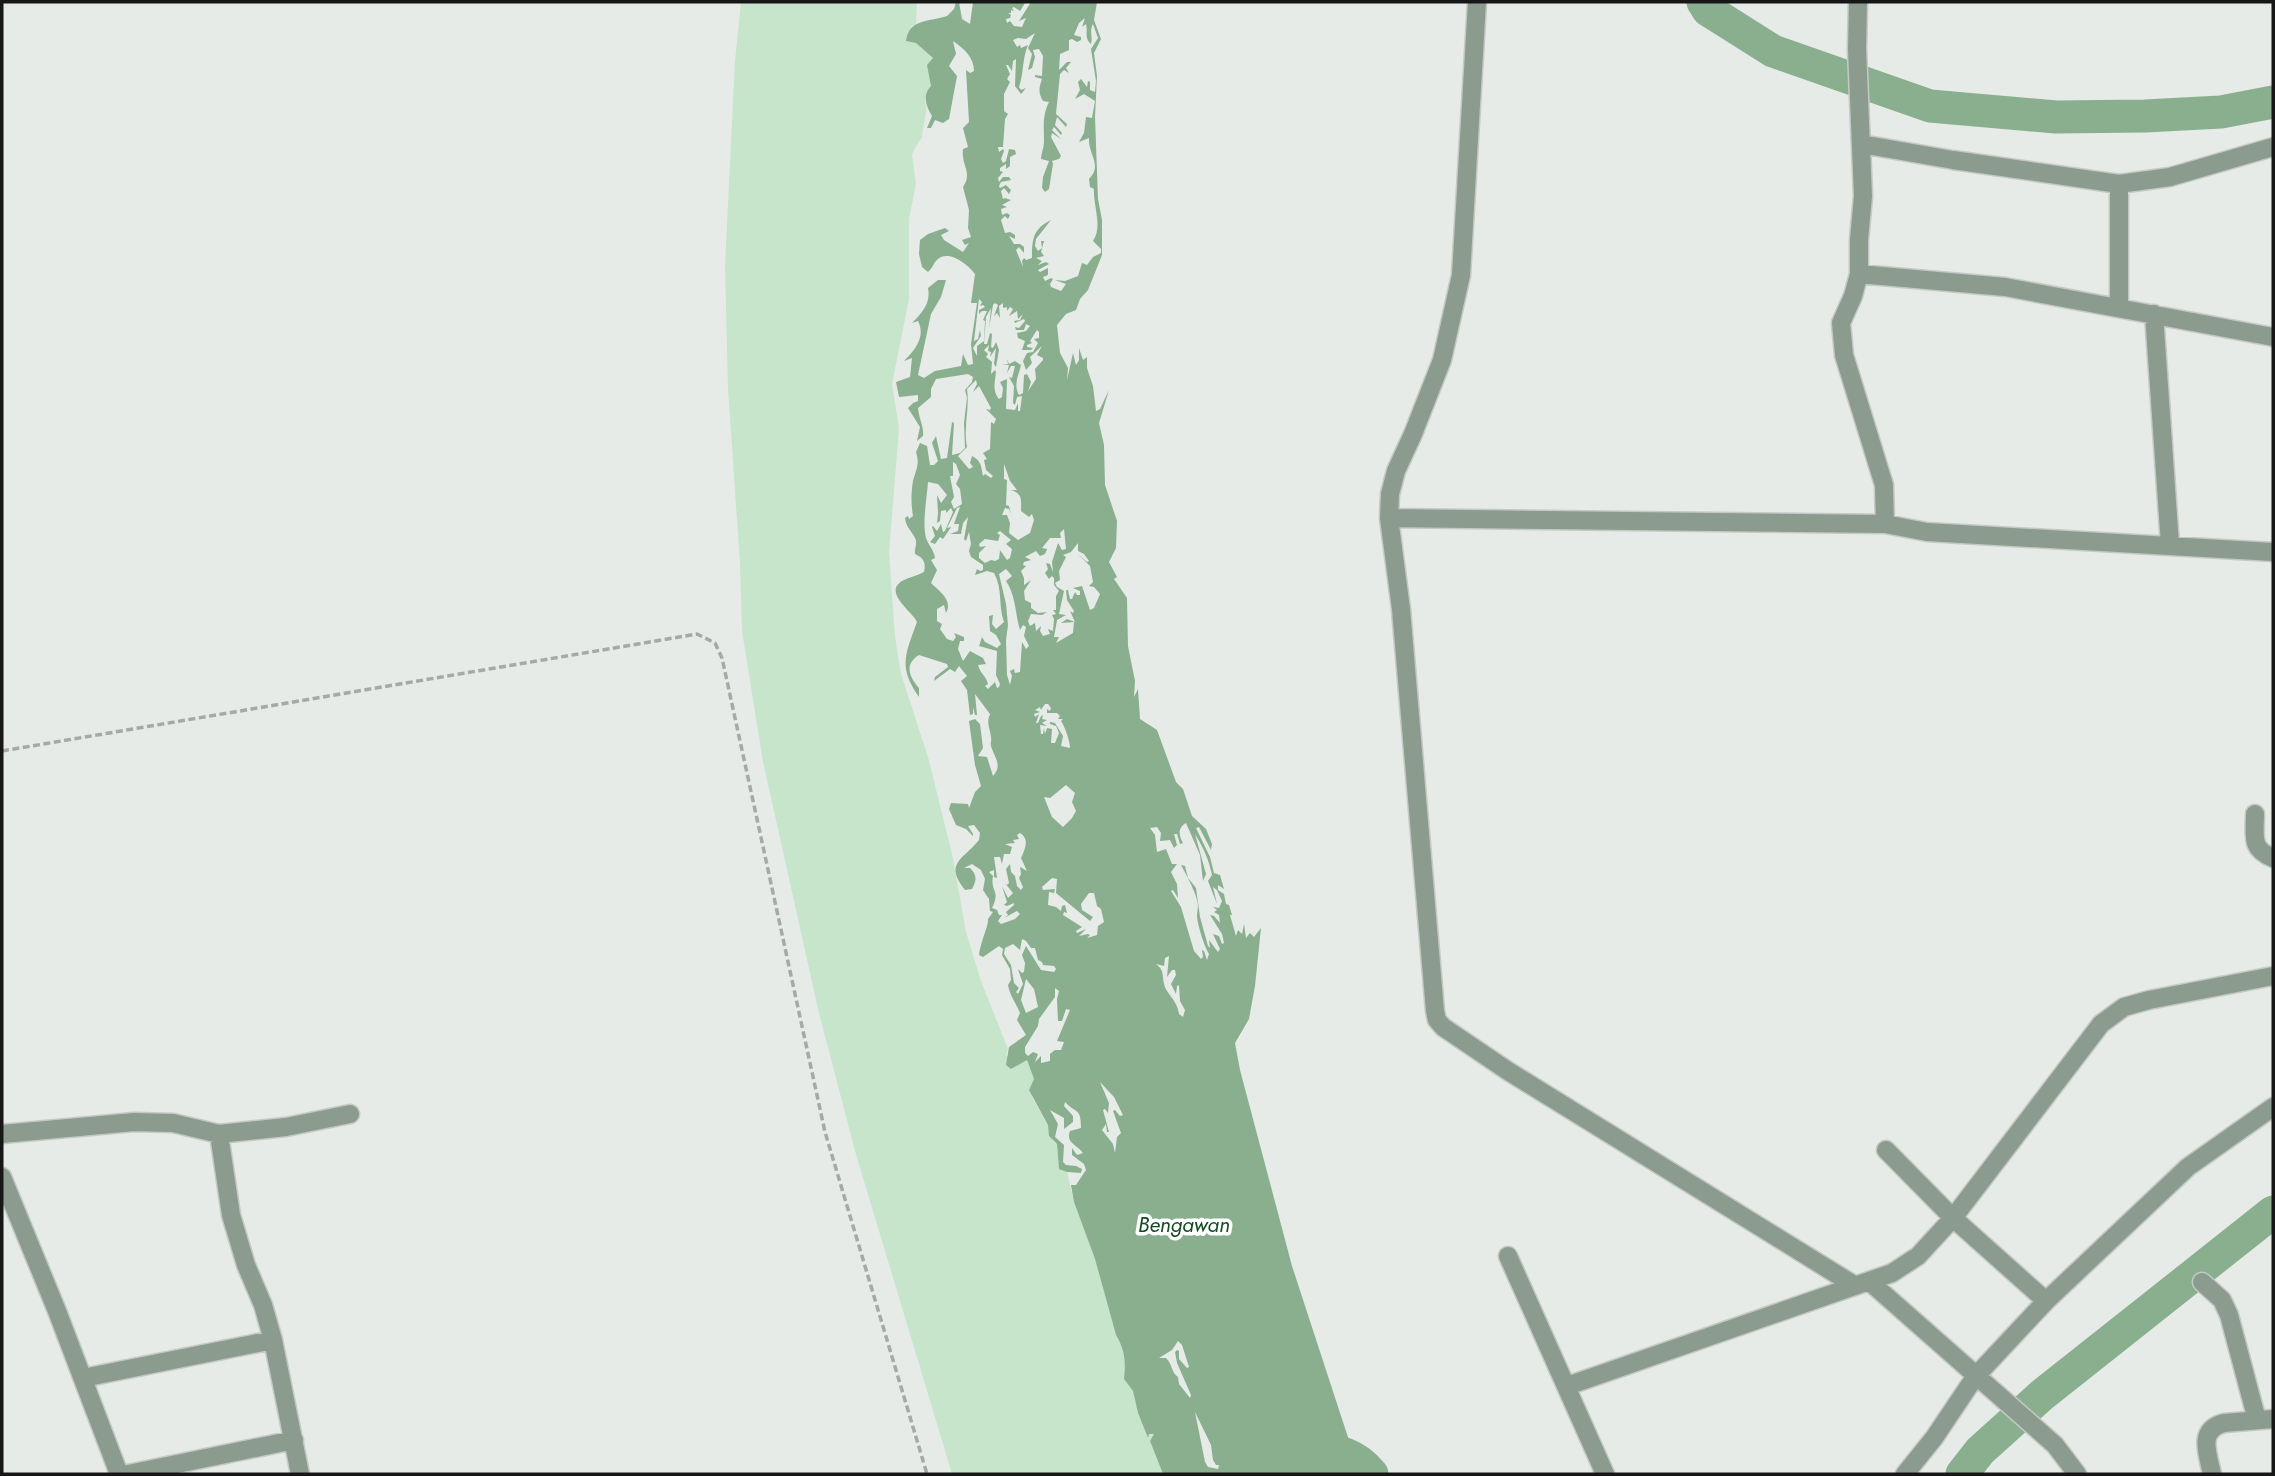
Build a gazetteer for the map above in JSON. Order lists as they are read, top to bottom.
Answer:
{
  "water": ["Bengawan"]
}
